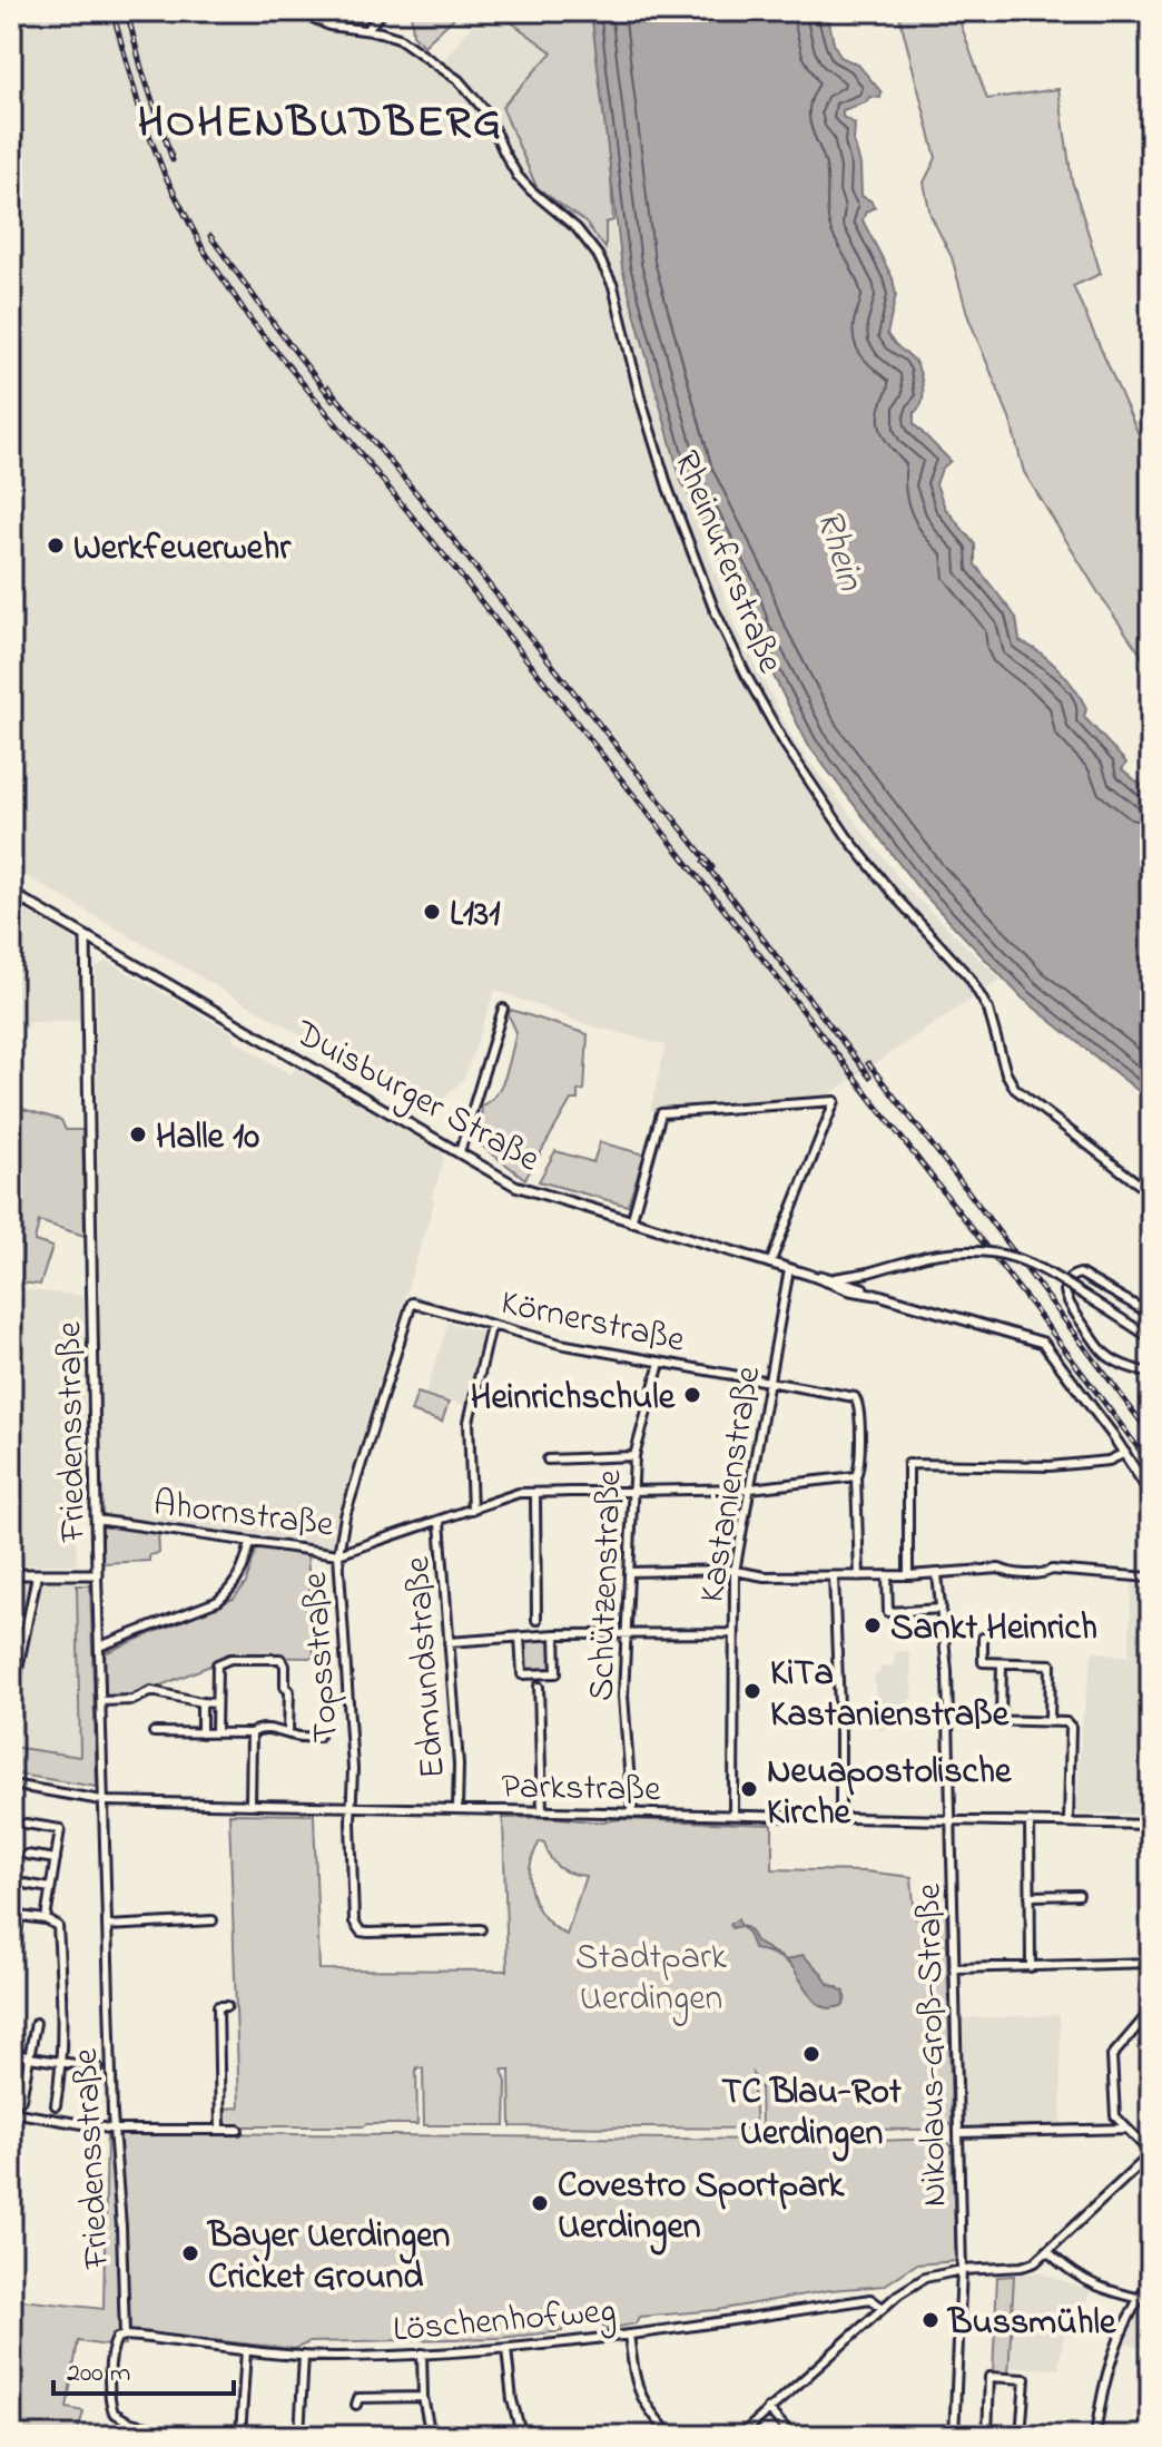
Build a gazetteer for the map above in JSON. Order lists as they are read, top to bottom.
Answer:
{
  "streets": {
    "main road": ["Duisburger Straße", "Friedensstraße"],
    "street": [
      "Rheinuferstraße",
      "Körnerstraße",
      "Kastanienstraße",
      "Ahornstraße",
      "Schützenstraße",
      "Topsstraße",
      "Edmundstraße",
      "Parkstraße",
      "Nikolaus-Groß-Straße",
      "Löschenhofweg"
    ]
  },
  "crossings": [
    ["Duisburger Straße", "Friedensstraße"],
    ["Duisburger Straße", "Kastanienstraße"],
    ["Körnerstraße", "Kastanienstraße"],
    ["Körnerstraße", "Ahornstraße"],
    ["Körnerstraße", "Schützenstraße"],
    ["Körnerstraße", "Topsstraße"],
    ["Friedensstraße", "Ahornstraße"],
    ["Friedensstraße", "Topsstraße"],
    ["Friedensstraße", "Parkstraße"],
    ["Friedensstraße", "Löschenhofweg"],
    ["Kastanienstraße", "Ahornstraße"],
    ["Kastanienstraße", "Parkstraße"],
    ["Ahornstraße", "Schützenstraße"],
    ["Ahornstraße", "Topsstraße"],
    ["Ahornstraße", "Edmundstraße"],
    ["Schützenstraße", "Parkstraße"],
    ["Topsstraße", "Parkstraße"],
    ["Edmundstraße", "Parkstraße"],
    ["Parkstraße", "Nikolaus-Groß-Straße"]
  ],
  "districts": ["HOHENBUDBERG"],
  "water": ["Rhein"],
  "parks": ["Stadtpark Uerdingen"],
  "places": [
    "Werkfeuerwehr",
    "L131",
    "Halle 10",
    "Heinrichschule",
    "Sankt Heinrich",
    "KiTa Kastanienstraße",
    "Neuapostolische Kirche",
    "TC Blau-Rot Uerdingen",
    "Covestro Sportpark Uerdingen",
    "Bayer Uerdingen Cricket Ground",
    "Bussmühle"
  ],
  "scale_bar": "200 m"
}
